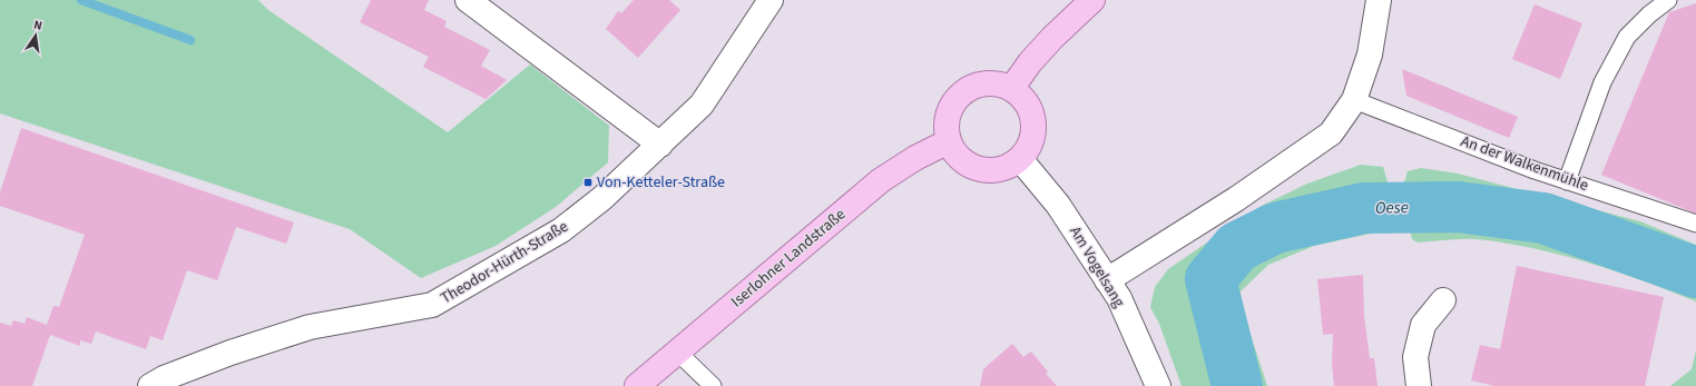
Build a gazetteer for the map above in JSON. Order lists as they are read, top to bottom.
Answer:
{
  "streets": {
    "main road": ["Iserlohner Landstraße"],
    "street": ["Theodor-Hürth-Straße", "Am Vogelsang"],
    "lane": ["An der Walkenmühle"]
  },
  "crossings": [
    ["Iserlohner Landstraße", "Am Vogelsang"]
  ],
  "water": ["Oese"],
  "places": {
    "transit": ["Von-Ketteler-Straße"]
  },
  "north": "top"
}
